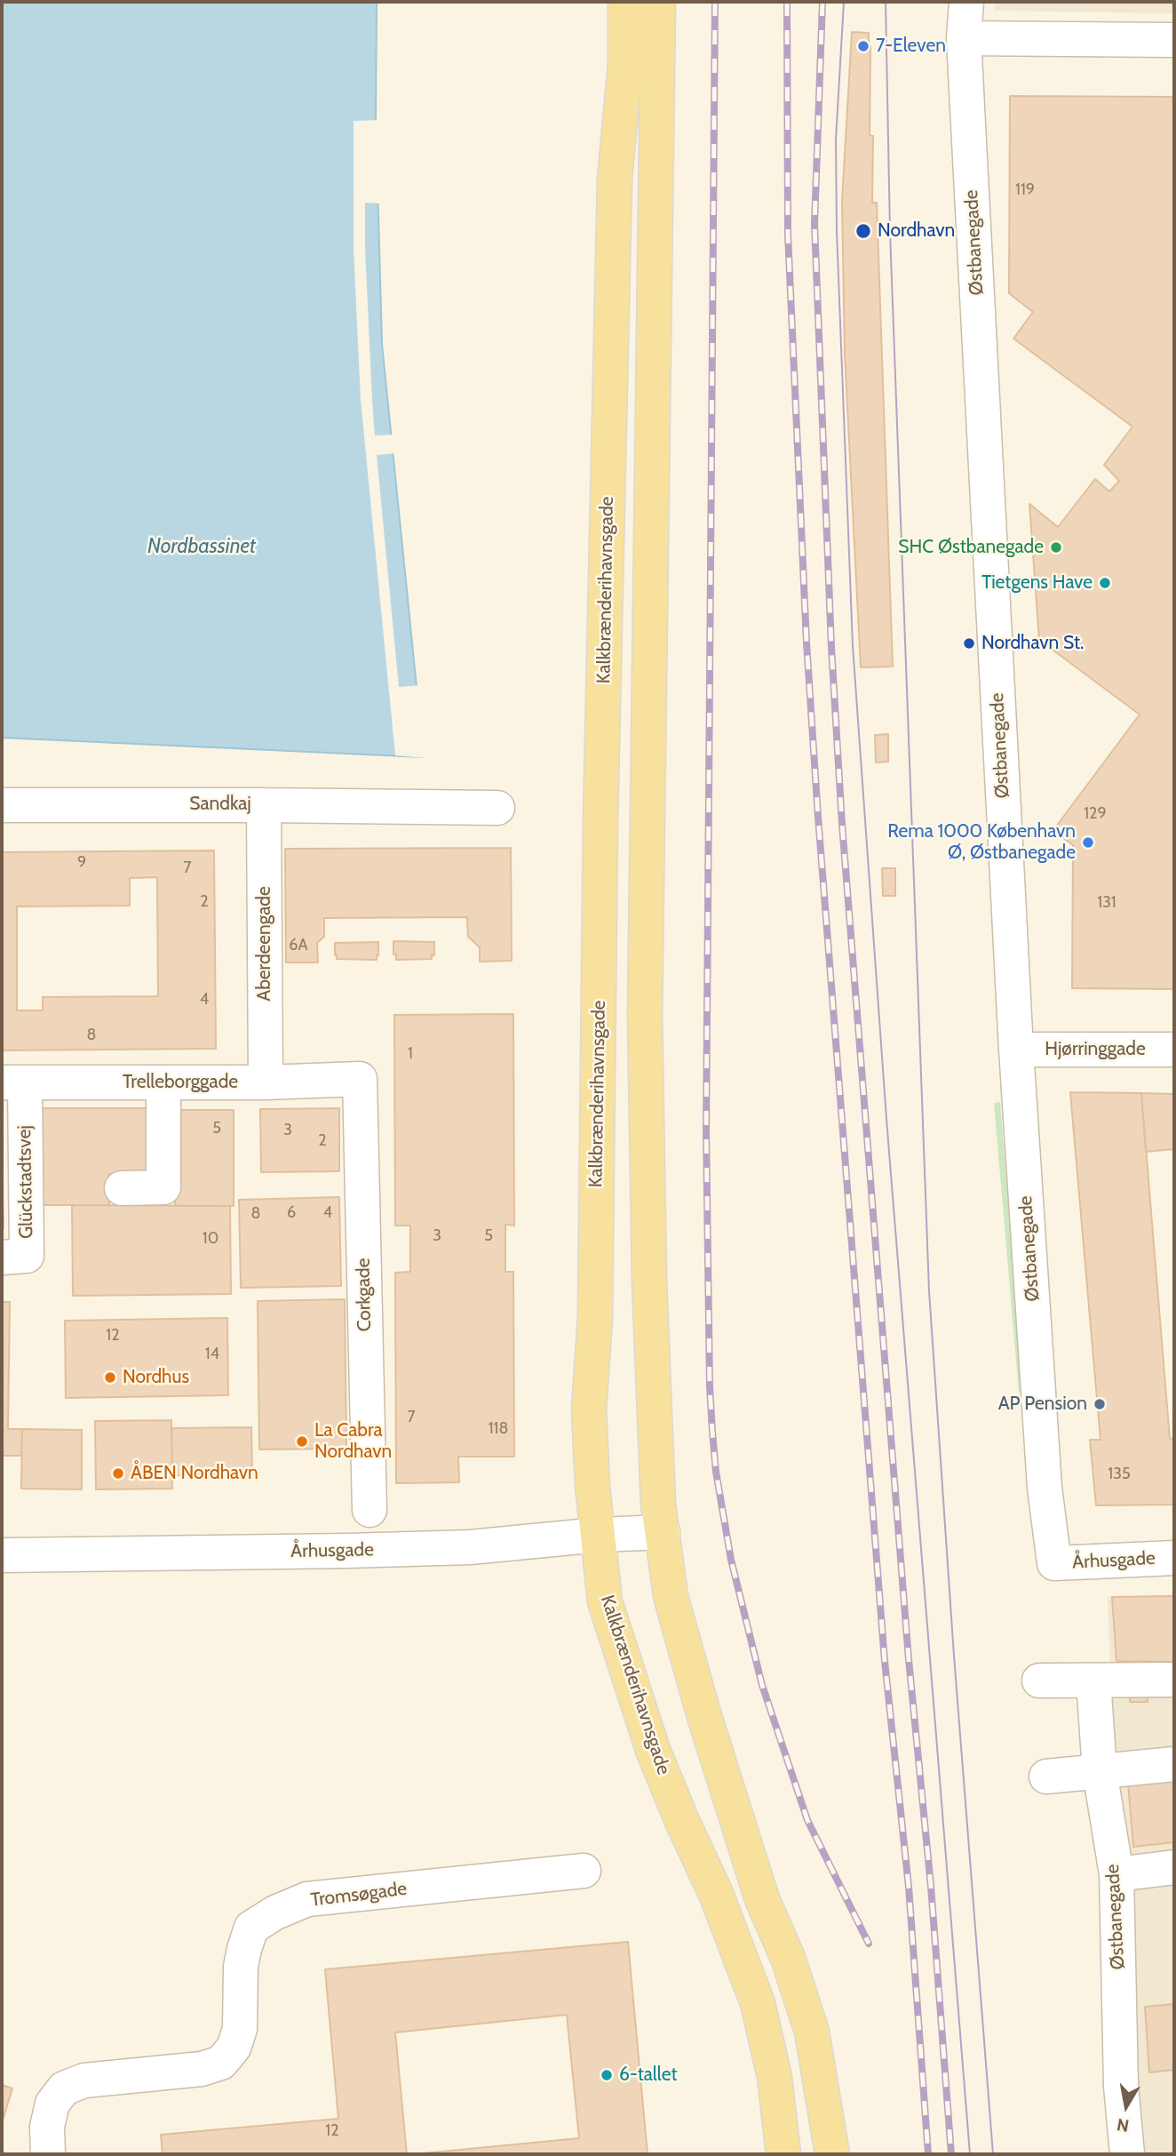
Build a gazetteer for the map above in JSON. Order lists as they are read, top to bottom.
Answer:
{
  "streets": {
    "main road": ["Kalkbrænderihavnsgade"],
    "street": [
      "Østbanegade",
      "Sandkaj",
      "Aberdeengade",
      "Hjørringgade",
      "Trelleborggade",
      "Glückstadtsvej",
      "Corkgade",
      "Århusgade",
      "Tromsøgade"
    ]
  },
  "crossings": [
    ["Østbanegade", "Hjørringgade"],
    ["Østbanegade", "Århusgade"],
    ["Kalkbrænderihavnsgade", "Århusgade"],
    ["Sandkaj", "Aberdeengade"],
    ["Aberdeengade", "Trelleborggade"],
    ["Trelleborggade", "Glückstadtsvej"],
    ["Trelleborggade", "Corkgade"]
  ],
  "water": ["Nordbassinet"],
  "places": [
    "7-Eleven",
    "Nordhavn",
    "SHC Østbanegade",
    "Tietgens Have",
    "Nordhavn St.",
    "Rema 1000 København Ø, Østbanegade",
    "Nordhus",
    "AP Pension",
    "La Cabra Nordhavn",
    "ÅBEN Nordhavn",
    "6-tallet"
  ],
  "house_numbers": [
    "119",
    "129",
    "9",
    "7",
    "2",
    "131",
    "6A",
    "4",
    "8",
    "1",
    "5",
    "3",
    "2",
    "6",
    "4",
    "8",
    "3",
    "5",
    "10",
    "12",
    "14",
    "7",
    "118",
    "135",
    "12"
  ],
  "north": "bottom"
}
